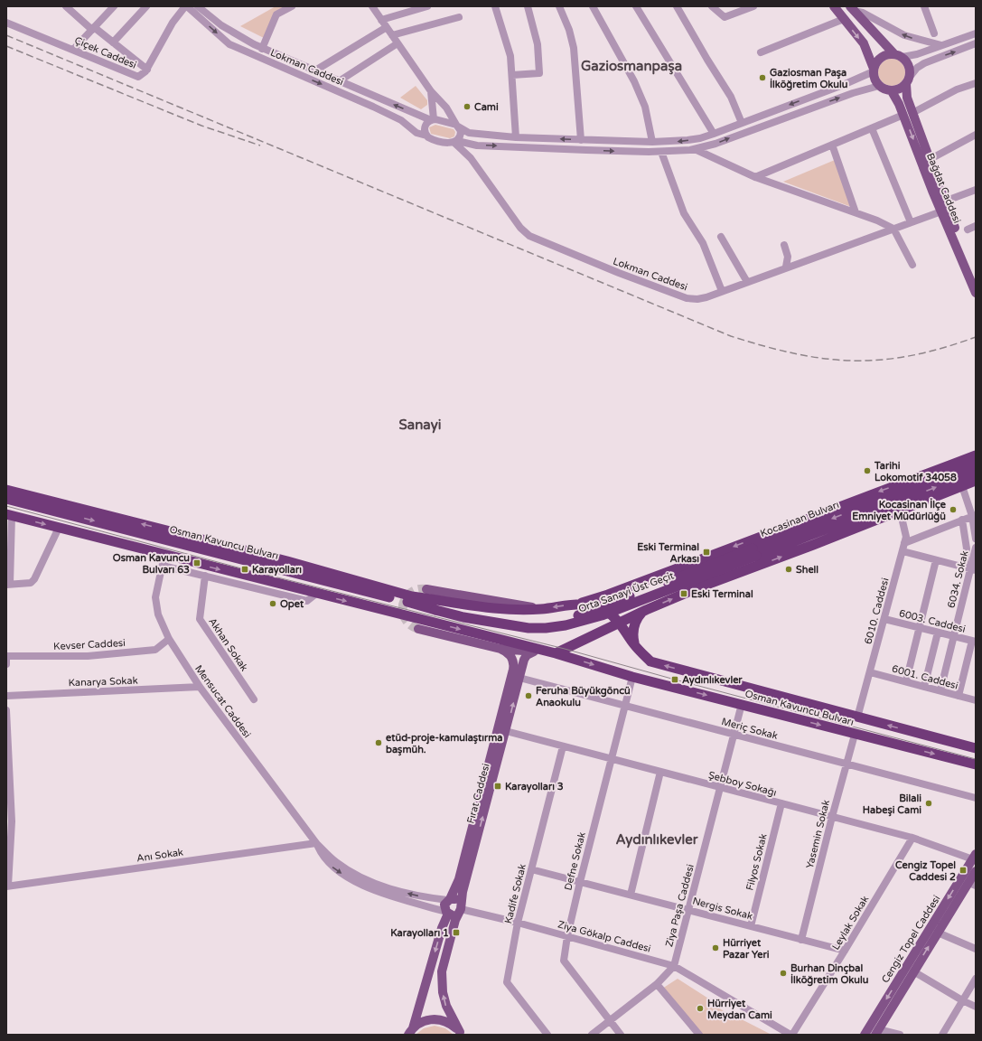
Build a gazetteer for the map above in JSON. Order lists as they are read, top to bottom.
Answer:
{
  "streets": {
    "highway": ["Kocasinan Bulvarı", "Osman Kavuncu Bulvarı", "Orta Sanayi Üst Geçit"],
    "main road": ["Bağdat Caddesi", "Fırat Caddesi", "Cengiz Topel Caddesi"],
    "street": [
      "Çiçek Caddesi",
      "Lokman Caddesi",
      "6034. Sokak",
      "6010. Caddesi",
      "6003. Caddesi",
      "Kevser Caddesi",
      "Akhan Sokak",
      "6001. Caddesi",
      "Kanarya Sokak",
      "Mensucat Caddesi",
      "Meriç Sokak",
      "Şebboy Sokağı",
      "Yasemin Sokak",
      "Anı Sokak",
      "Defne Sokak",
      "Filyos Sokak",
      "Kadife Sokak",
      "Ziya Paşa Caddesi",
      "Nergis Sokak",
      "Leylak Sokak",
      "Ziya Gökalp Caddesi"
    ]
  },
  "crossings": [
    ["Çiçek Caddesi", "Lokman Caddesi"],
    ["Lokman Caddesi", "Bağdat Caddesi"],
    ["Kocasinan Bulvarı", "Orta Sanayi Üst Geçit"],
    ["Osman Kavuncu Bulvarı", "Orta Sanayi Üst Geçit"],
    ["Osman Kavuncu Bulvarı", "6010. Caddesi"],
    ["Osman Kavuncu Bulvarı", "Yasemin Sokak"],
    ["Osman Kavuncu Bulvarı", "Defne Sokak"],
    ["Osman Kavuncu Bulvarı", "Ziya Paşa Caddesi"],
    ["6034. Sokak", "6003. Caddesi"],
    ["6034. Sokak", "6001. Caddesi"],
    ["6010. Caddesi", "6003. Caddesi"],
    ["6010. Caddesi", "6001. Caddesi"],
    ["Kevser Caddesi", "Mensucat Caddesi"],
    ["Kanarya Sokak", "Mensucat Caddesi"],
    ["Mensucat Caddesi", "Fırat Caddesi"],
    ["Mensucat Caddesi", "Anı Sokak"],
    ["Mensucat Caddesi", "Ziya Gökalp Caddesi"],
    ["Meriç Sokak", "Fırat Caddesi"],
    ["Meriç Sokak", "Yasemin Sokak"],
    ["Meriç Sokak", "Defne Sokak"],
    ["Meriç Sokak", "Ziya Paşa Caddesi"],
    ["Şebboy Sokağı", "Fırat Caddesi"],
    ["Şebboy Sokağı", "Yasemin Sokak"],
    ["Şebboy Sokağı", "Defne Sokak"],
    ["Şebboy Sokağı", "Filyos Sokak"],
    ["Şebboy Sokağı", "Kadife Sokak"],
    ["Şebboy Sokağı", "Ziya Paşa Caddesi"],
    ["Şebboy Sokağı", "Leylak Sokak"],
    ["Şebboy Sokağı", "Cengiz Topel Caddesi"],
    ["Fırat Caddesi", "Ziya Gökalp Caddesi"],
    ["Yasemin Sokak", "Nergis Sokak"],
    ["Defne Sokak", "Ziya Paşa Caddesi"],
    ["Defne Sokak", "Nergis Sokak"],
    ["Defne Sokak", "Ziya Gökalp Caddesi"],
    ["Filyos Sokak", "Nergis Sokak"],
    ["Kadife Sokak", "Nergis Sokak"],
    ["Kadife Sokak", "Ziya Gökalp Caddesi"],
    ["Ziya Paşa Caddesi", "Nergis Sokak"],
    ["Ziya Paşa Caddesi", "Ziya Gökalp Caddesi"],
    ["Nergis Sokak", "Leylak Sokak"],
    ["Leylak Sokak", "Ziya Gökalp Caddesi"]
  ],
  "districts": ["Gaziosmanpaşa", "Sanayi", "Aydınlıkevler"],
  "places": {
    "other": [
      "Gaziosman Paşa İlköğretim Okulu",
      "Cami",
      "Tarihi Lokomotif 34058",
      "Kocasinan İlçe Emniyet Müdürlüğü",
      "Shell",
      "Opet",
      "Feruha Büyükgöncü Anaokulu",
      "etüd-proje-kamulaştırma başmüh.",
      "Bilali Habeşi Cami",
      "Hürriyet Pazar Yeri",
      "Burhan Dinçbal İlköğretim Okulu",
      "Hürriyet Meydan Cami"
    ],
    "transit": [
      "Eski Terminal Arkası",
      "Osman Kavuncu Bulvarı 63",
      "Karayolları",
      "Eski Terminal",
      "Aydınlıkevler",
      "Karayolları 3",
      "Cengiz Topel Caddesi 2",
      "Karayolları 1"
    ]
  }
}
